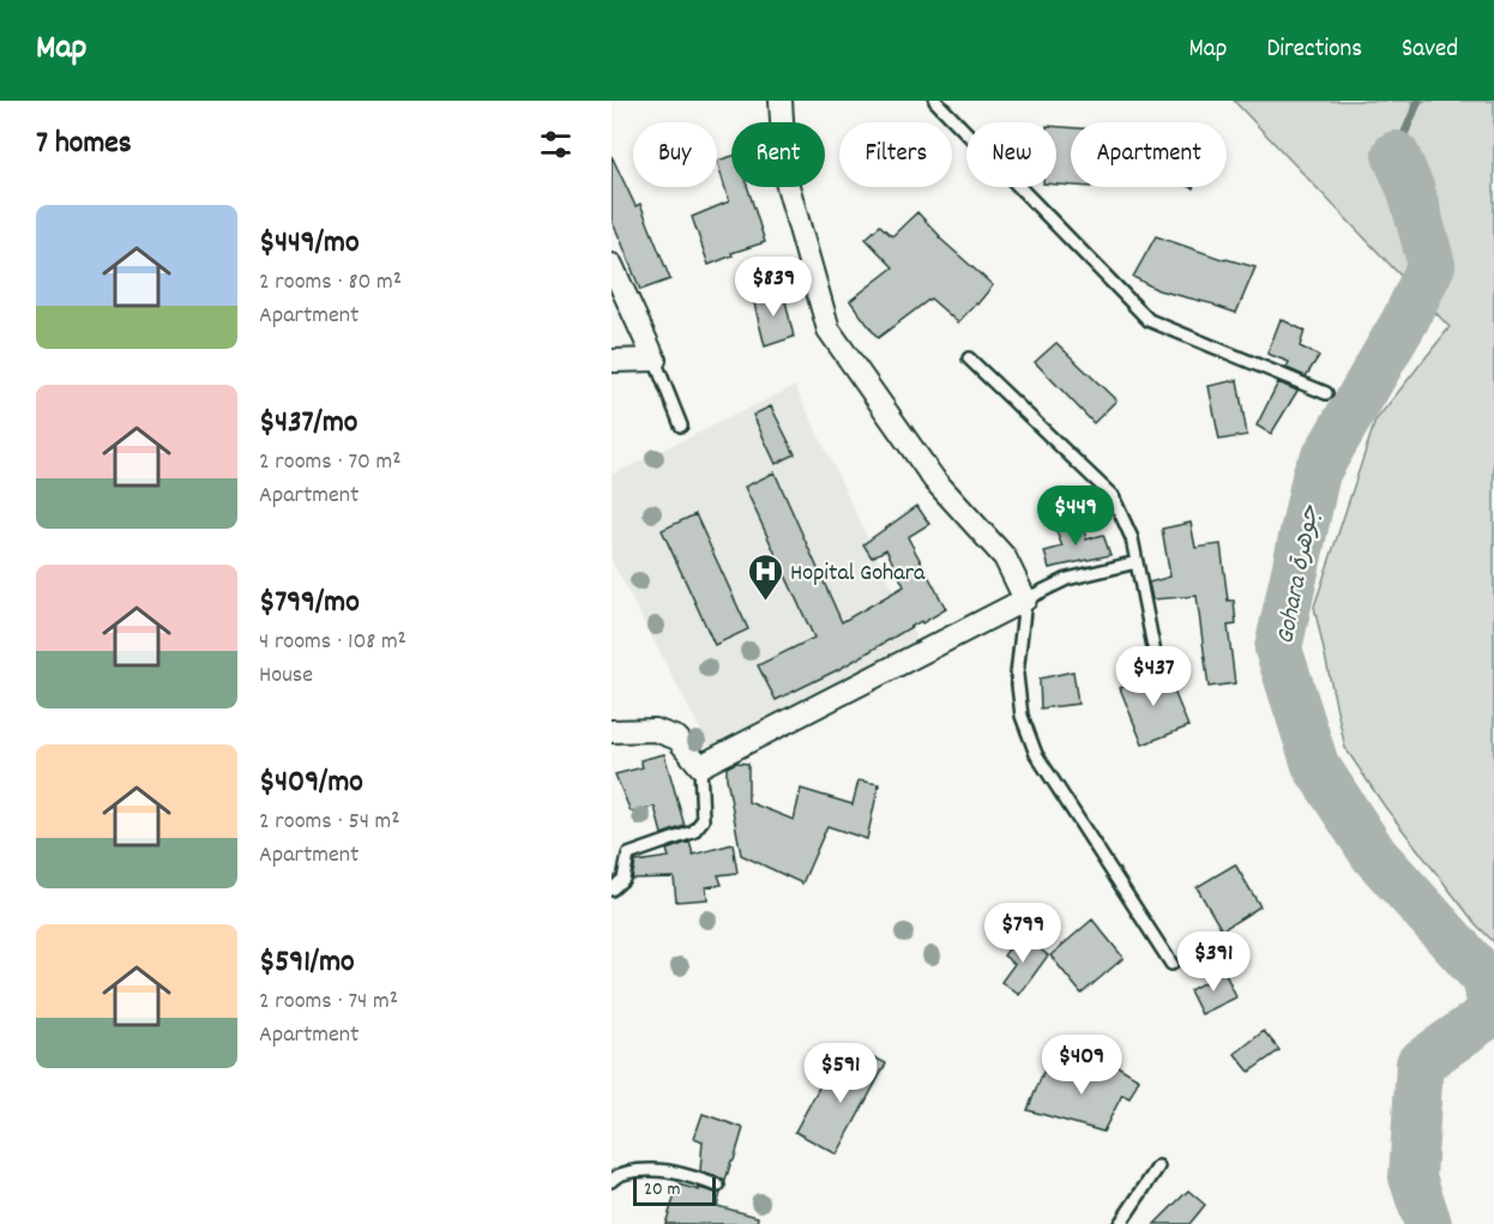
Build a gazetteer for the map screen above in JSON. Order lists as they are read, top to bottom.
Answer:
{
  "water": ["Gohara جوهرة"],
  "places": {
    "hospital": ["Hopital Gohara"]
  },
  "scale_bar": "20 m",
  "page": {
    "header": "Map",
    "nav": ["Map", "Directions", "Saved"],
    "heading": "7 homes",
    "chip": [
      "Buy",
      "Rent",
      "Filters",
      "New",
      "Apartment"
    ],
    "list": [
      {
        "name": "$449/mo",
        "note": "2 rooms · 80 m² · Apartment"
      },
      {
        "name": "$437/mo",
        "note": "2 rooms · 70 m² · Apartment"
      },
      {
        "name": "$799/mo",
        "note": "4 rooms · 108 m² · House"
      },
      {
        "name": "$409/mo",
        "note": "2 rooms · 54 m² · Apartment"
      },
      {
        "name": "$591/mo",
        "note": "2 rooms · 74 m² · Apartment"
      }
    ],
    "price": [
      "$839",
      "$449",
      "$437",
      "$799",
      "$391",
      "$409",
      "$591"
    ],
    "scale": "20 m"
  }
}
